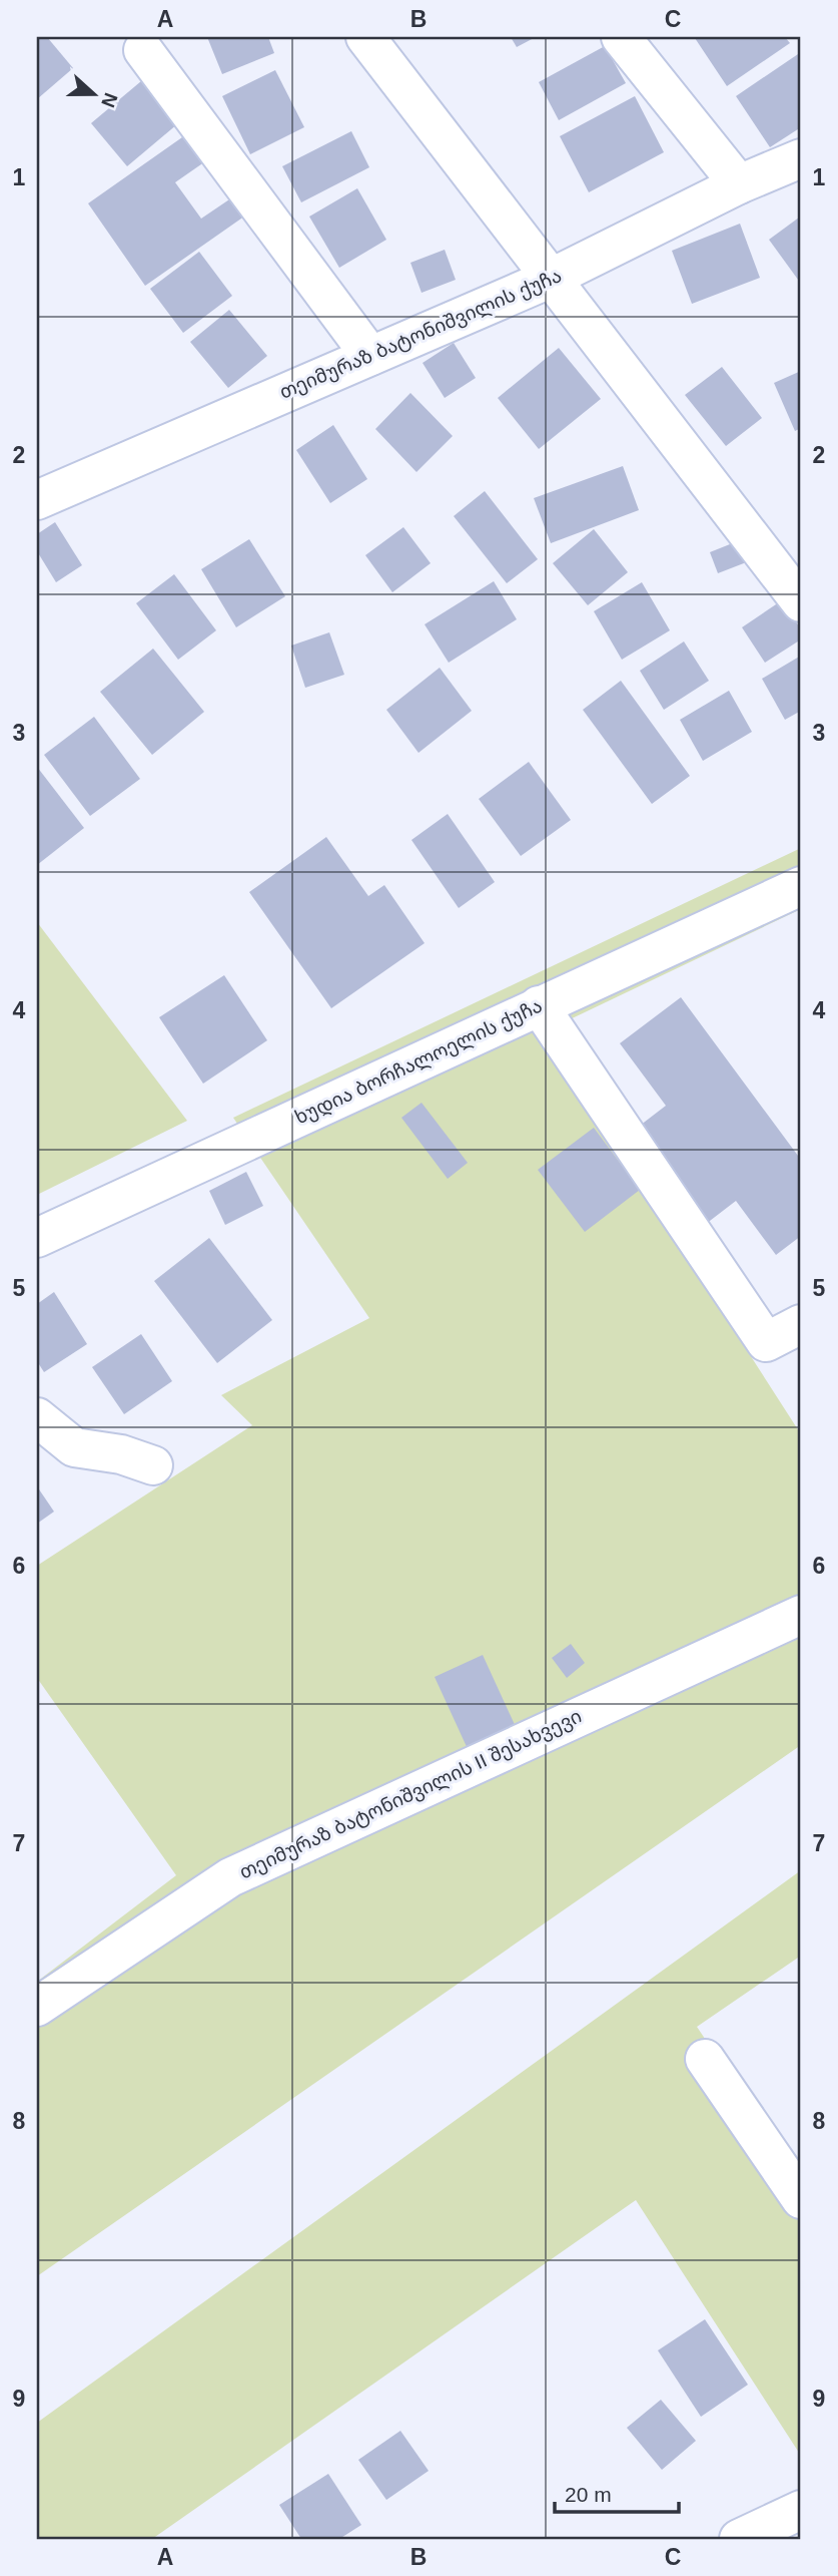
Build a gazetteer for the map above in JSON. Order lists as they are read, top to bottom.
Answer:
{
  "streets": {
    "street": ["თეიმურაზ ბატონიშვილის ქუჩა", "ხუდია ბორჩალოელის ქუჩა", "თეიმურაზ ბატონიშვილის II შესახვევი"]
  },
  "scale_bar": "20 m",
  "north": "right",
  "grid": {
    "columns": ["A", "B", "C"],
    "rows": [
      "1",
      "2",
      "3",
      "4",
      "5",
      "6",
      "7",
      "8",
      "9"
    ]
  }
}
